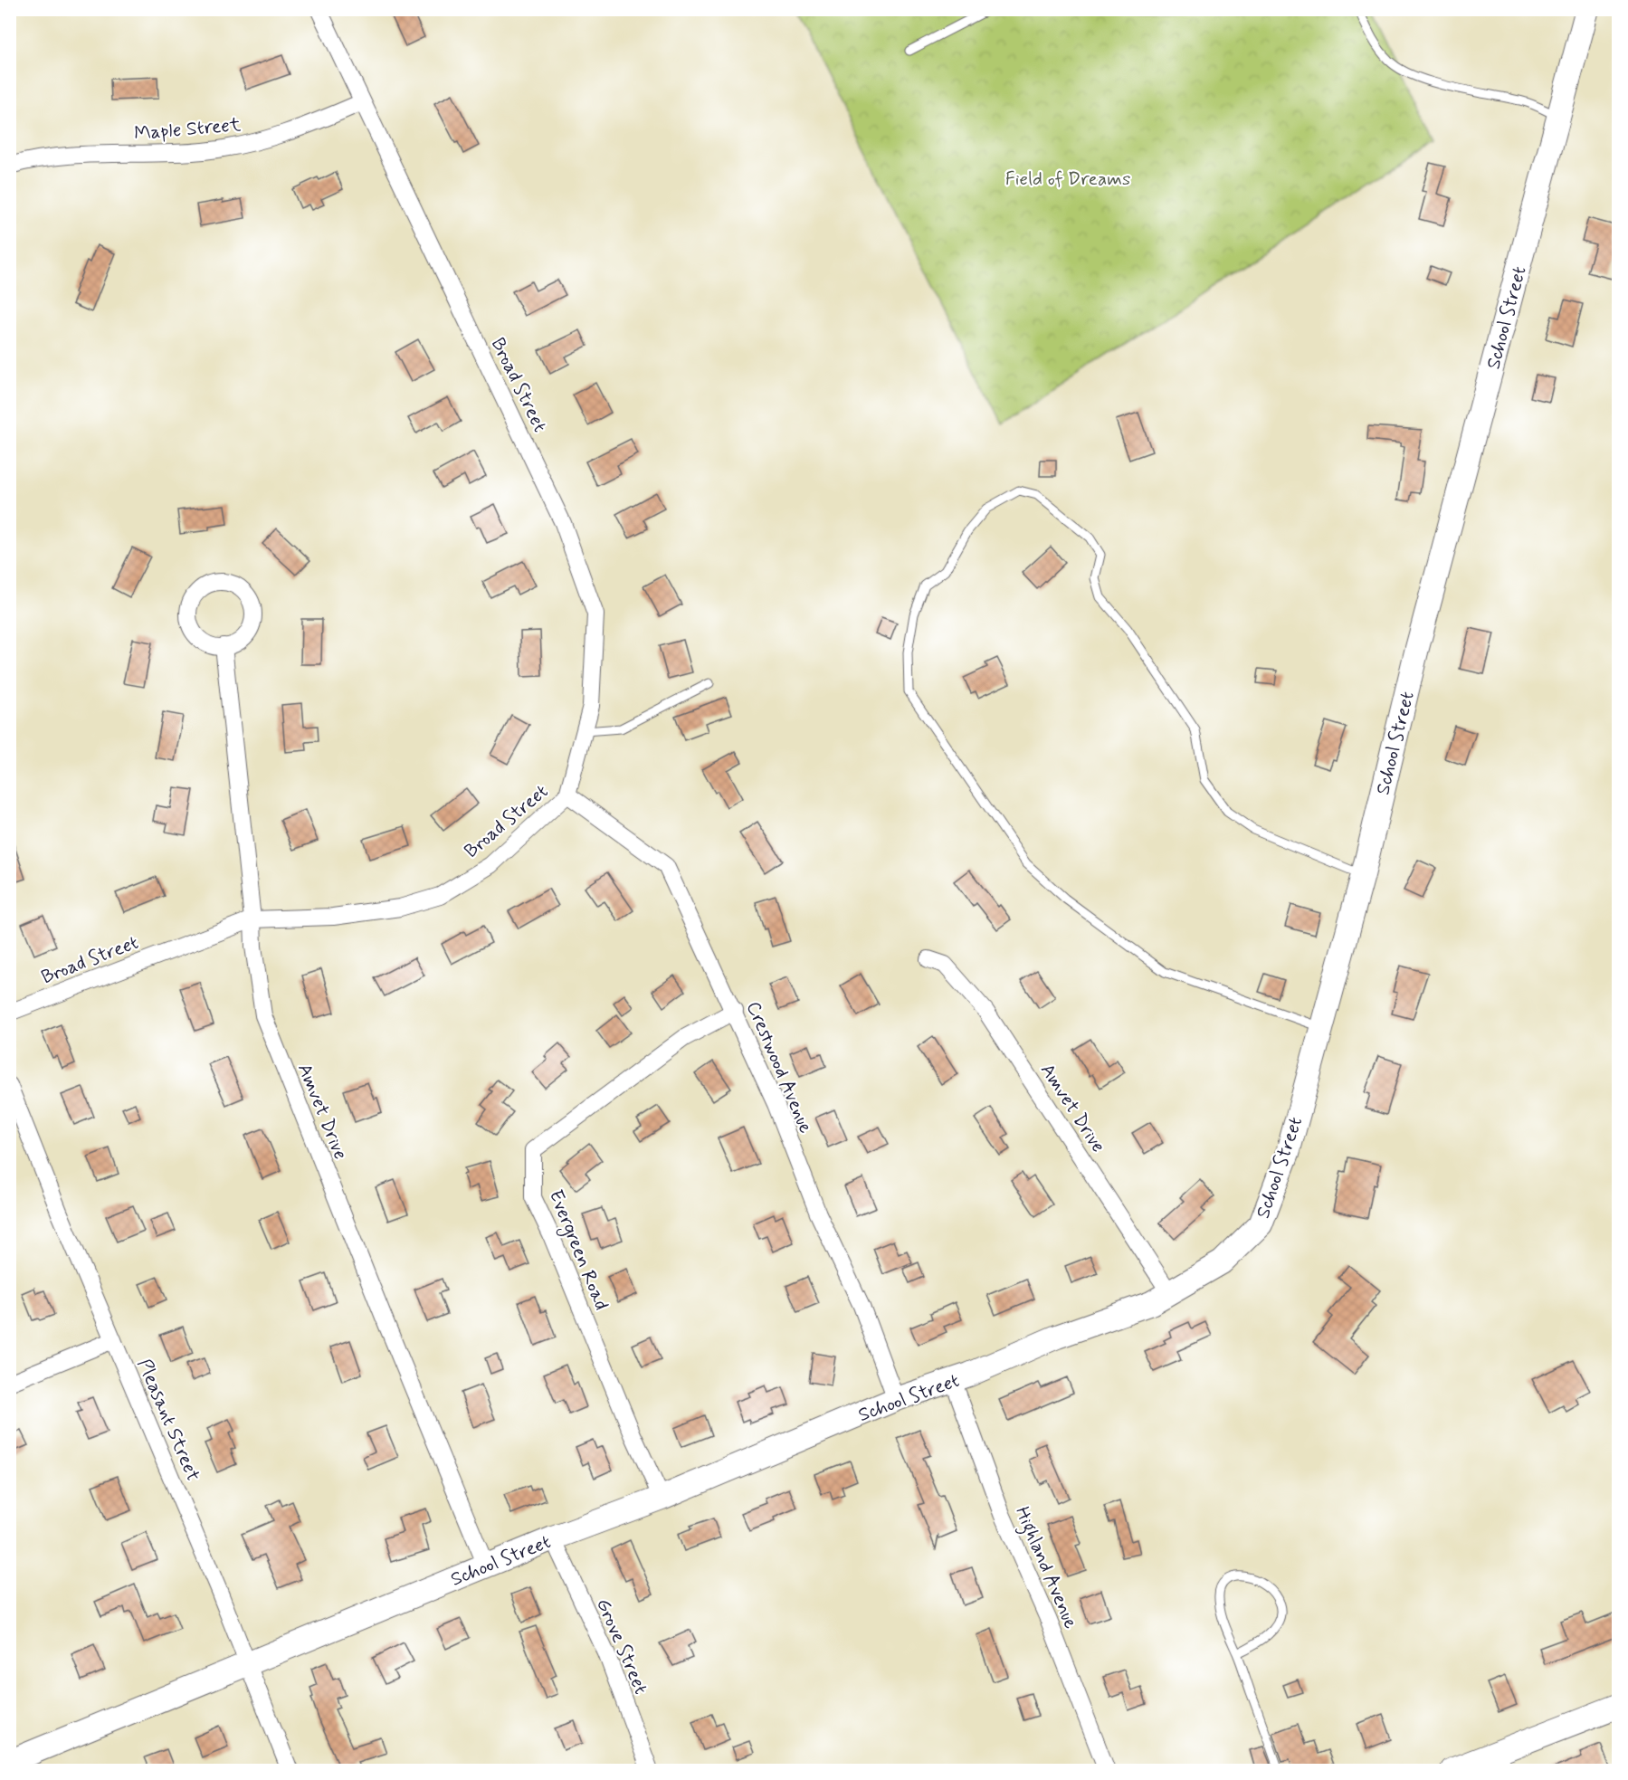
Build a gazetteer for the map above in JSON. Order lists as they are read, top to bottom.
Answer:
{
  "streets": {
    "street": [
      "Maple Street",
      "School Street",
      "Broad Street",
      "Crestwood Avenue",
      "Amvet Drive",
      "Evergreen Road",
      "Pleasant Street",
      "Highland Avenue",
      "Grove Street"
    ]
  },
  "crossings": [
    ["Maple Street", "Broad Street"],
    ["School Street", "Crestwood Avenue"],
    ["School Street", "Amvet Drive"],
    ["School Street", "Evergreen Road"],
    ["School Street", "Pleasant Street"],
    ["School Street", "Highland Avenue"],
    ["School Street", "Grove Street"],
    ["Broad Street", "Crestwood Avenue"],
    ["Broad Street", "Amvet Drive"],
    ["Crestwood Avenue", "Evergreen Road"]
  ],
  "parks": ["Field of Dreams"]
}
